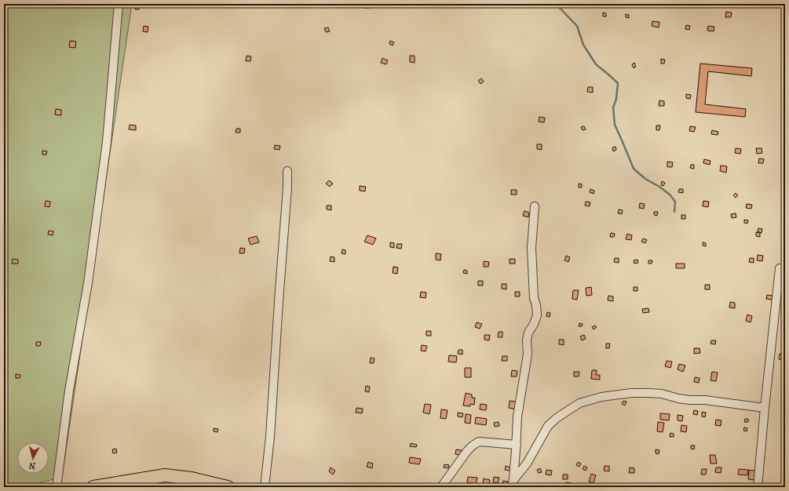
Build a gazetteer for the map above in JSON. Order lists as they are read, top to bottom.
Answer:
{
  "north": "bottom"
}
